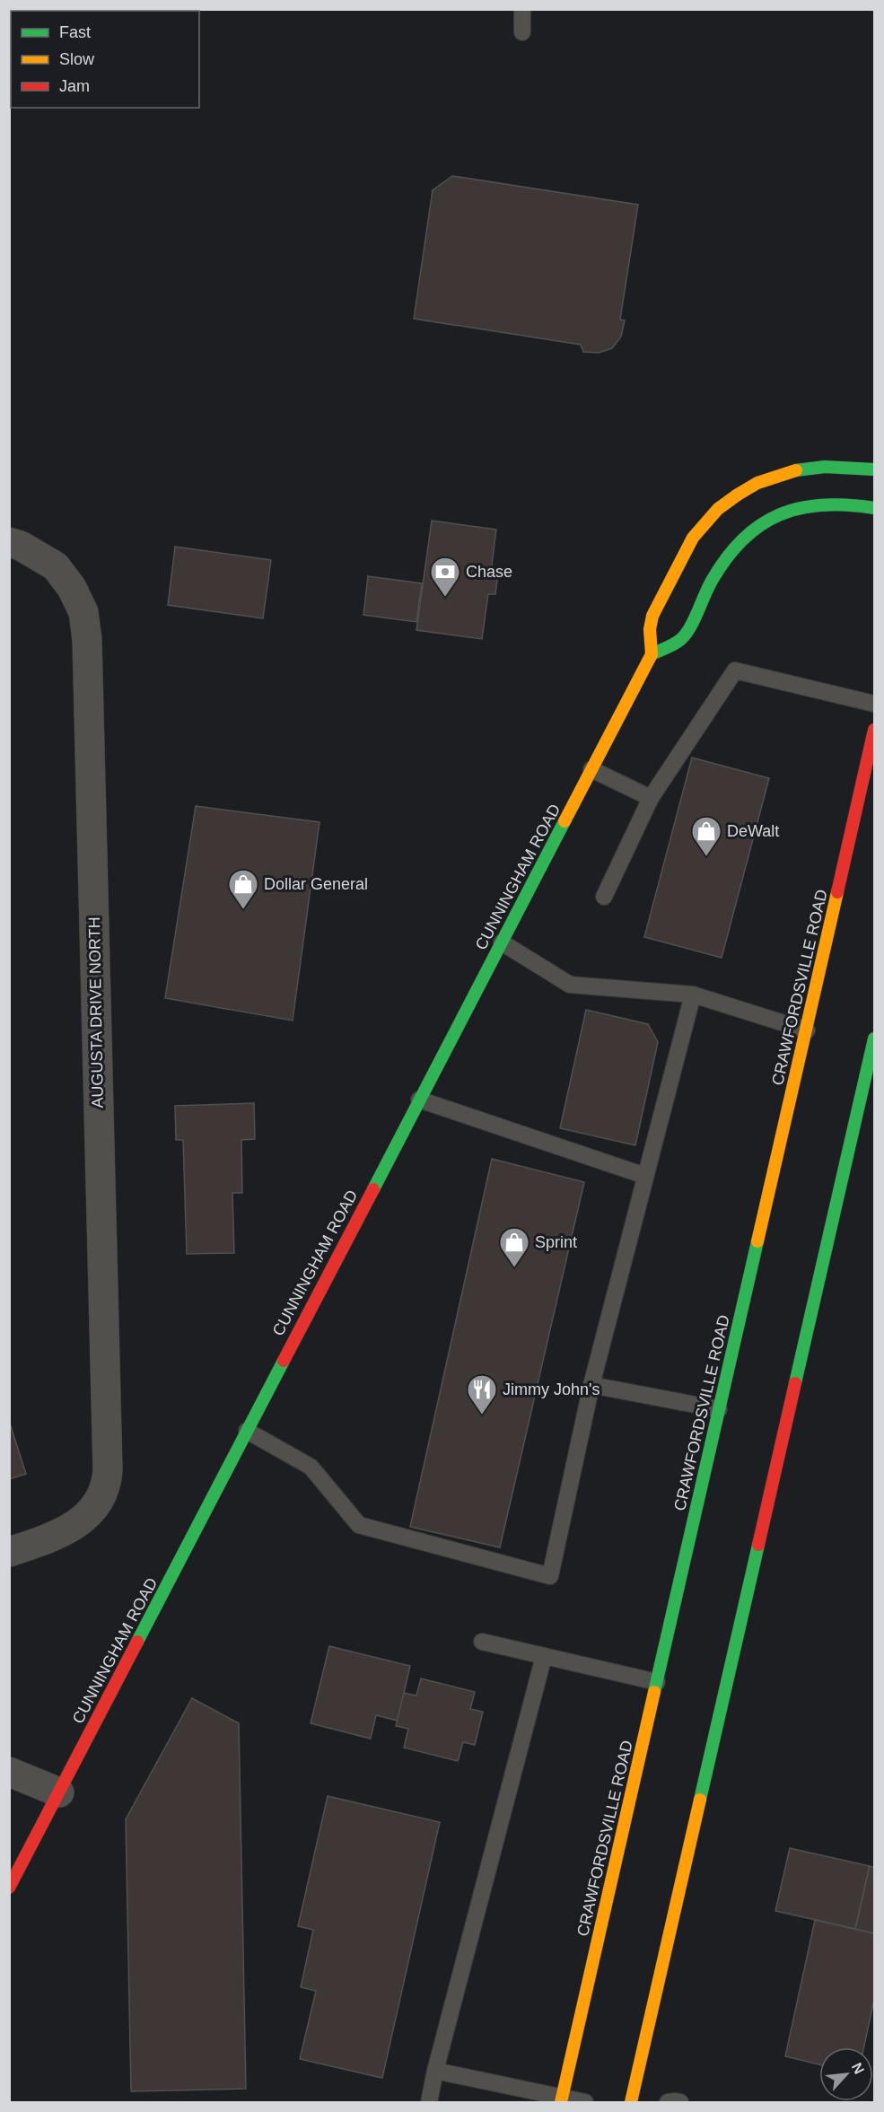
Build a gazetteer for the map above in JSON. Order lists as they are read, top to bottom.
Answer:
{
  "streets": {
    "main road": ["CUNNINGHAM ROAD", "CRAWFORDSVILLE ROAD"],
    "street": ["AUGUSTA DRIVE NORTH"]
  },
  "places": {
    "bank": ["Chase"],
    "shop": ["DeWalt", "Dollar General", "Sprint"],
    "restaurant": ["Jimmy John's"]
  },
  "legend": ["Fast", "Slow", "Jam"],
  "north": "top right"
}
